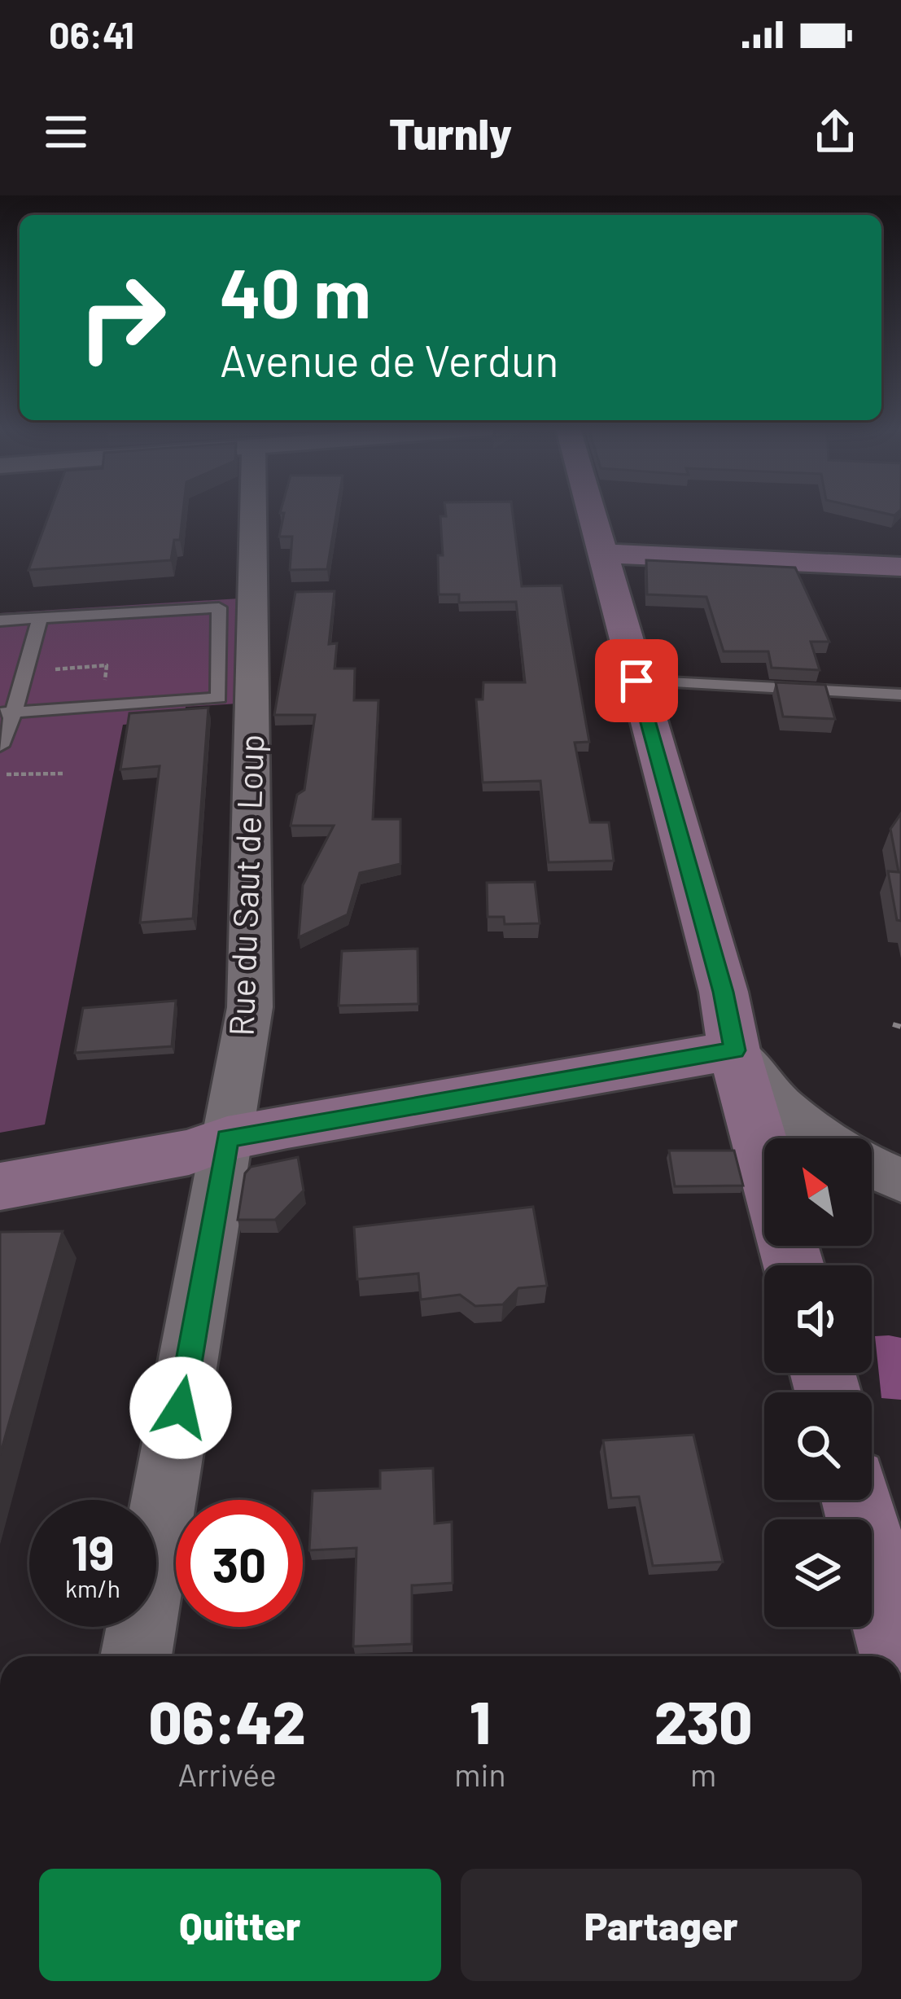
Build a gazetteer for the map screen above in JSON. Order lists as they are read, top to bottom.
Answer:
{
  "streets": {
    "street": ["Rue du Saut de Loup"]
  },
  "north": "top left",
  "page": {
    "status": "06:41",
    "header": "Turnly",
    "turn": ["40 m", "Avenue de Verdun"],
    "speed": "19 km/h",
    "limit": "30",
    "eta": [
      "06:42",
      "Arrivée",
      "1",
      "min",
      "230",
      "m"
    ],
    "buttons": ["Quitter", "Partager"]
  }
}
